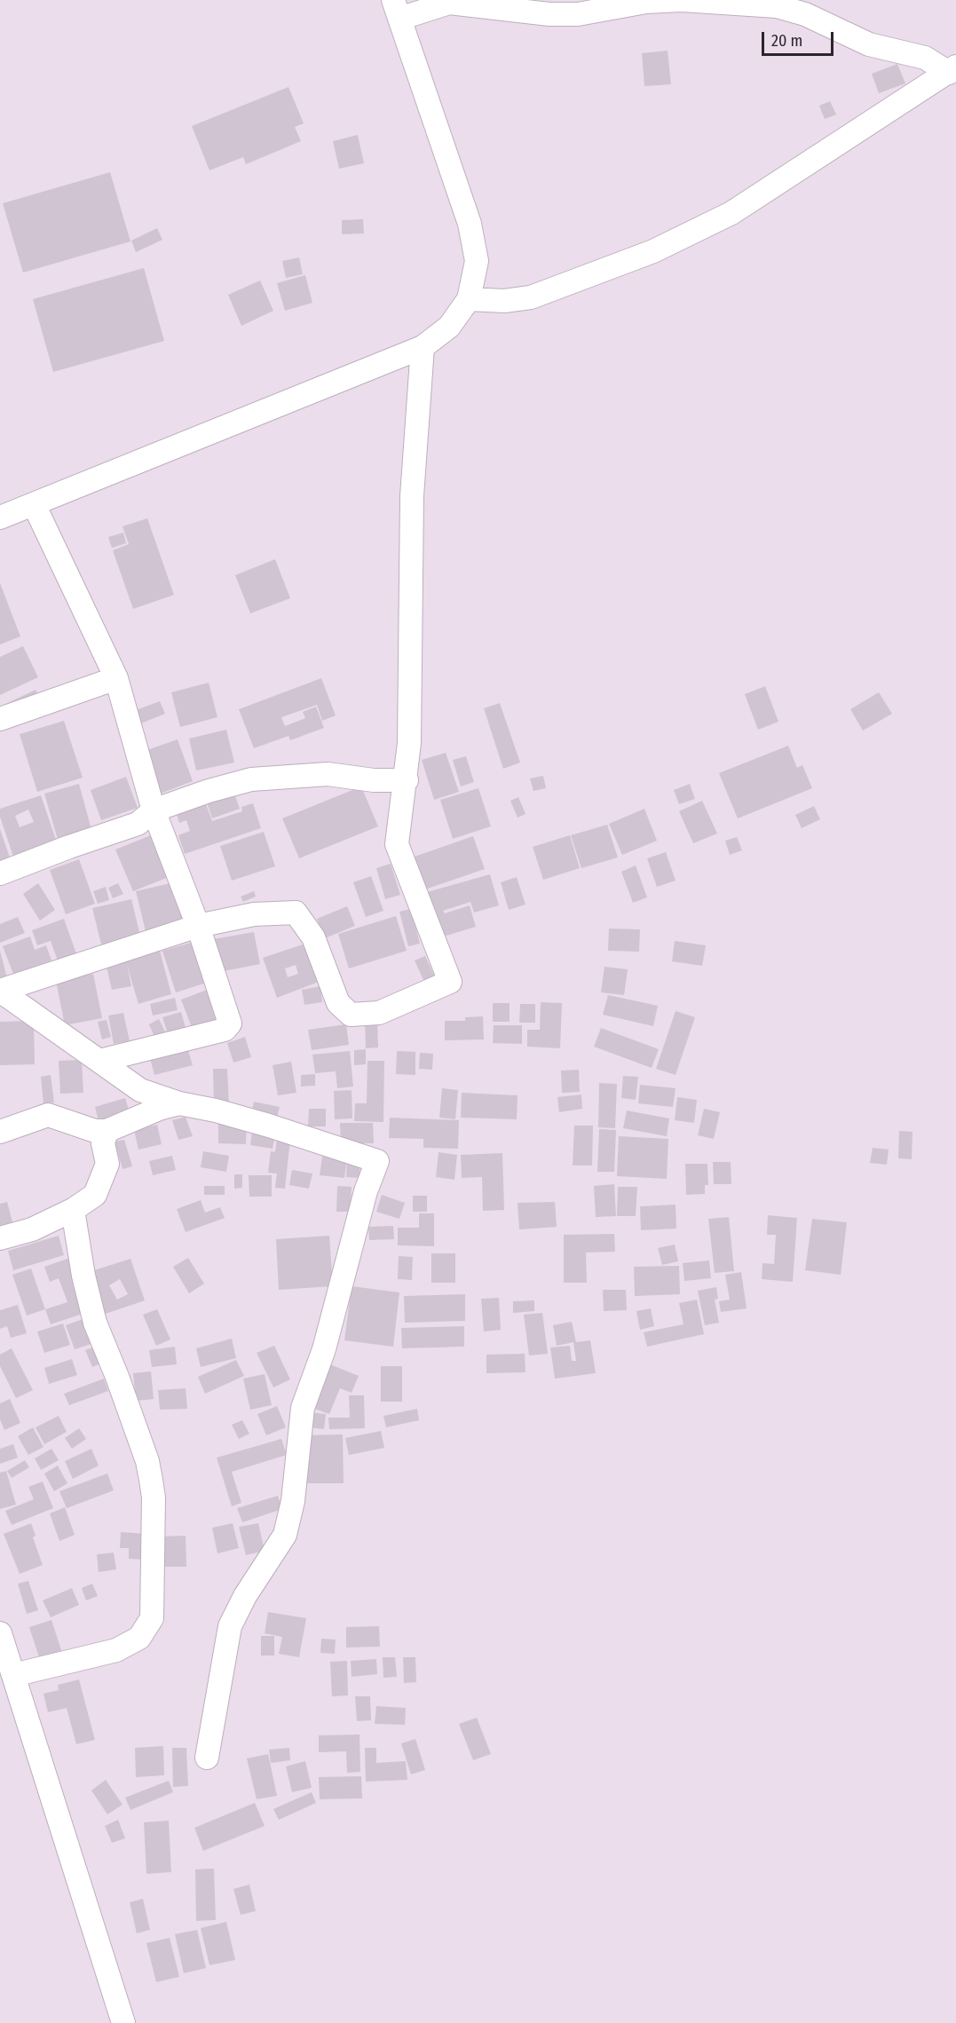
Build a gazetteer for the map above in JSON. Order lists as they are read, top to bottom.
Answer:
{
  "scale_bar": "20 m"
}
